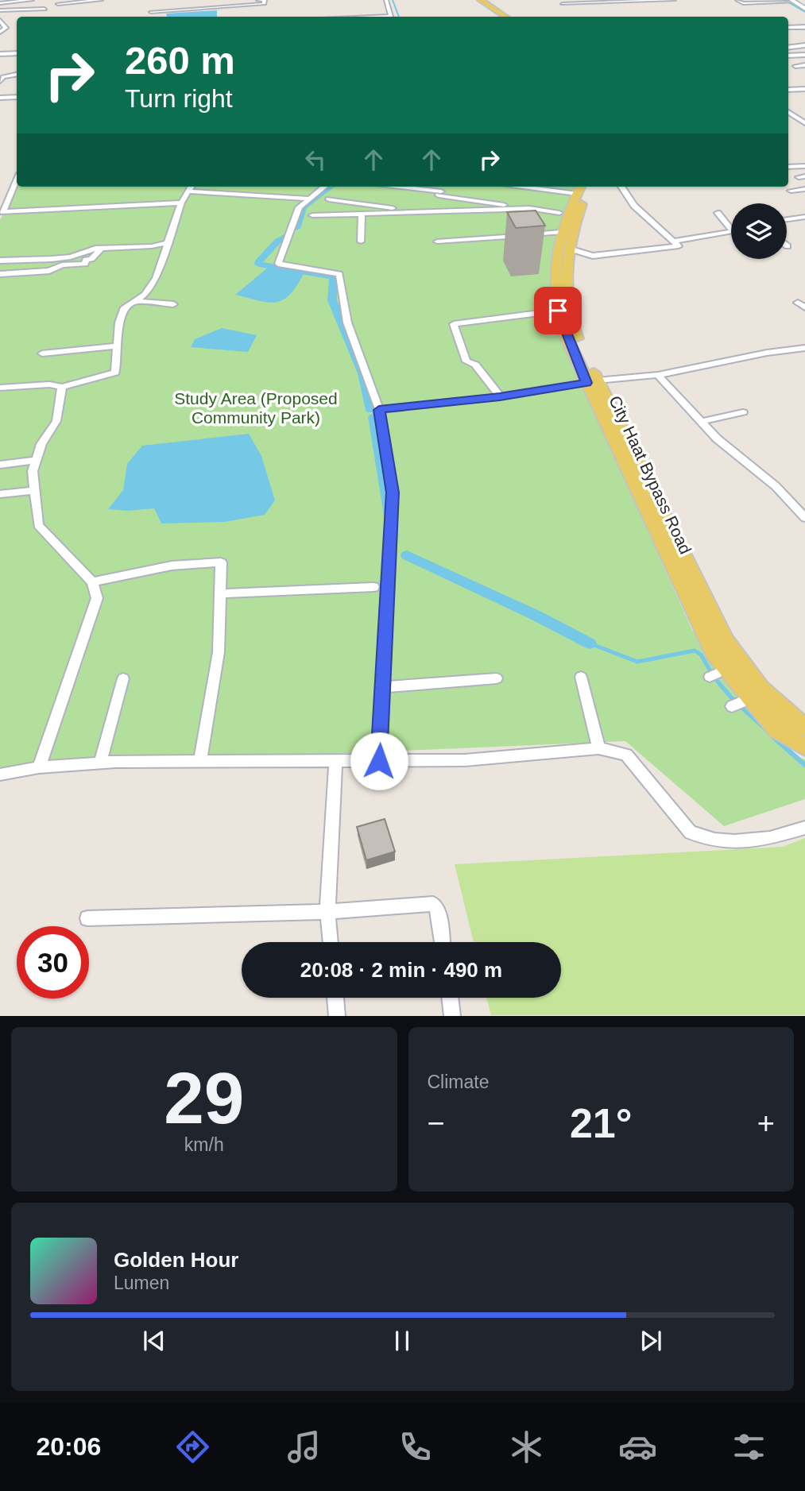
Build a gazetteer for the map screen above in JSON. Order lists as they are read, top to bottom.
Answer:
{
  "streets": {
    "main road": ["City Haat Bypass Road"]
  },
  "parks": ["Study Area (Proposed Community Park)"],
  "page": {
    "turn": ["260 m", "Turn right"],
    "limit": "30",
    "trip": "20:08 · 2 min · 490 m",
    "tile": [
      ["29", "km/h"],
      "Climate"
    ],
    "heat": ["−", "21°", "+"],
    "song": ["Golden Hour", "Lumen"],
    "tabs": "20:06"
  }
}
